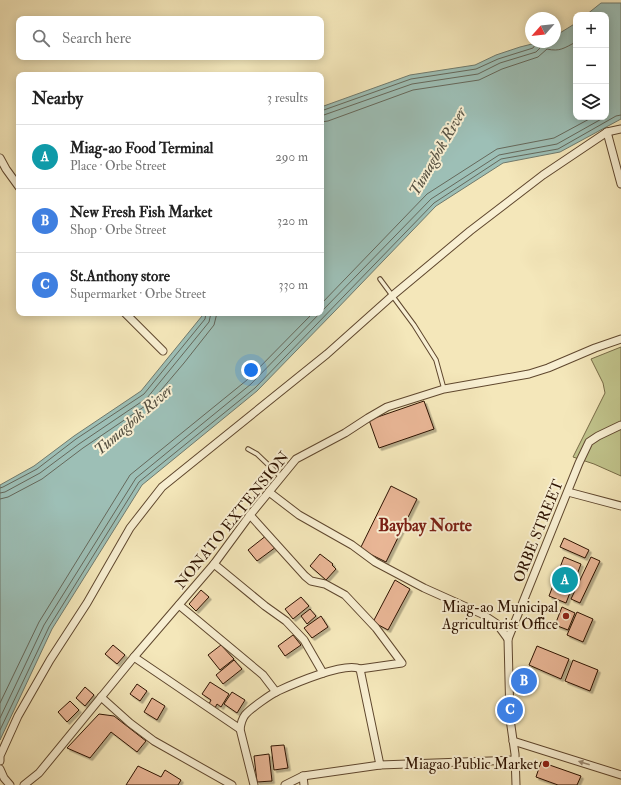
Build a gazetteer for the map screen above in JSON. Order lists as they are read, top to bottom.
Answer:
{
  "streets": {
    "street": ["NONATO EXTENSION", "ORBE STREET"]
  },
  "districts": ["Baybay Norte"],
  "water": ["Tumagbok River"],
  "places": ["Miag-ao Municipal Agriculturist Office", "Miagao Public Market"],
  "north": "bottom left",
  "page": {
    "map_buttons": ["+", "−"],
    "search": "Search here",
    "heading": ["Nearby", "3 results"],
    "list": [
      {
        "mark": "A",
        "name": "Miag-ao Food Terminal",
        "note": "Place · Orbe Street",
        "value": "290 m"
      },
      {
        "mark": "B",
        "name": "New Fresh Fish Market",
        "note": "Shop · Orbe Street",
        "value": "320 m"
      },
      {
        "mark": "C",
        "name": "St.Anthony store",
        "note": "Supermarket · Orbe Street",
        "value": "330 m"
      }
    ],
    "pins": ["A", "B", "C"]
  }
}
